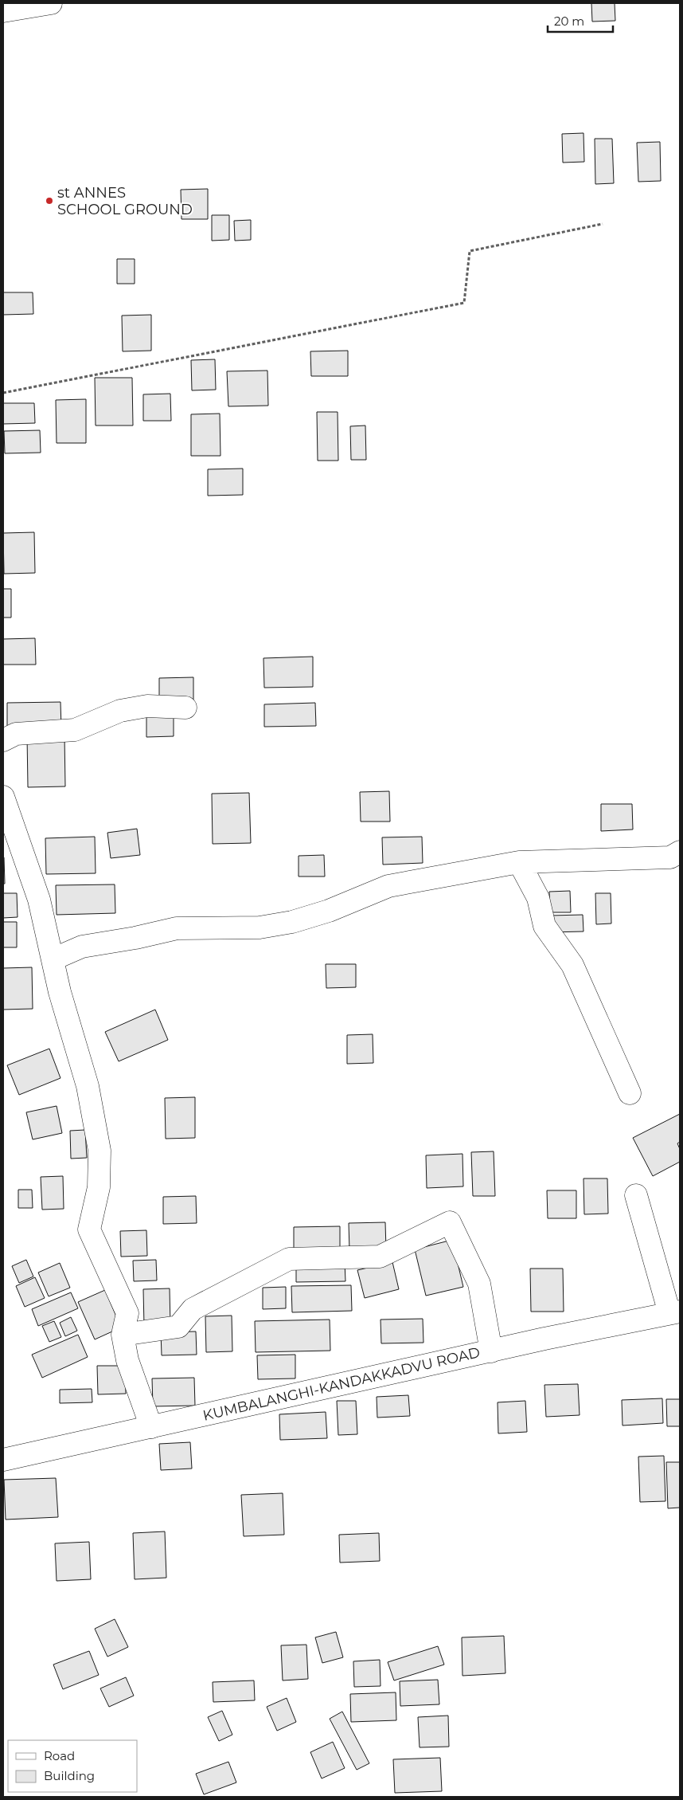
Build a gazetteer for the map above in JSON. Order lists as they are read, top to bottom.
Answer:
{
  "streets": {
    "street": ["KUMBALANGHI-KANDAKKADVU ROAD"]
  },
  "places": ["st ANNES SCHOOL GROUND"],
  "legend": ["Road", "Building"],
  "scale_bar": "20 m"
}
